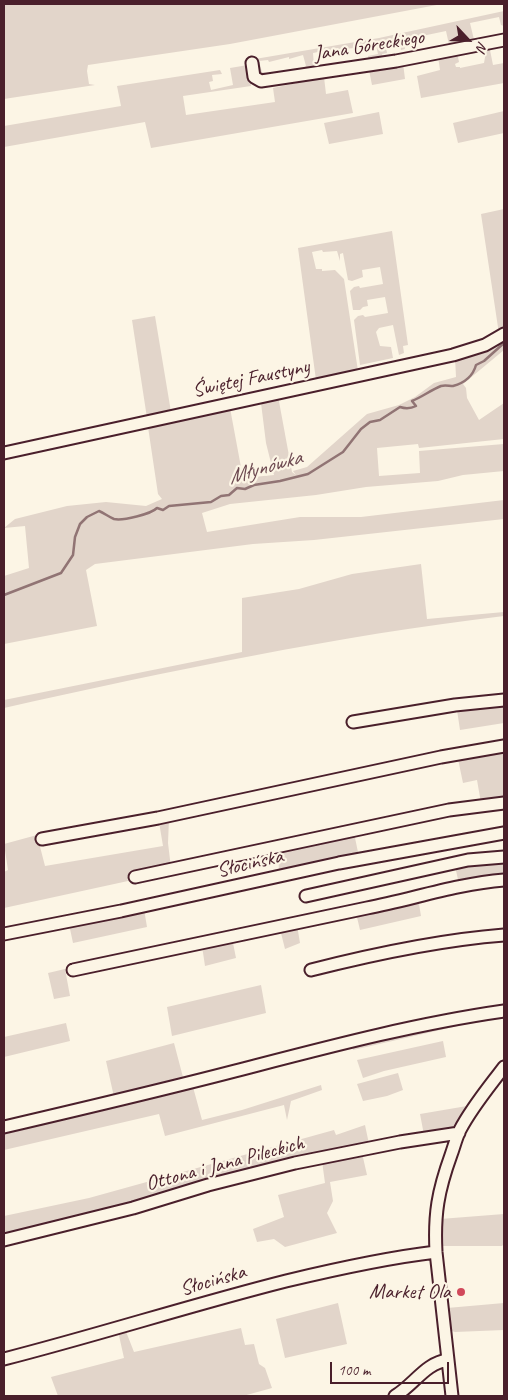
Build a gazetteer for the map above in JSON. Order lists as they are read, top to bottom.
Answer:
{
  "streets": {
    "street": [
      "Jana Góreckiego",
      "Świętej Faustyny",
      "Słocińska",
      "Ottona i Jana Pileckich"
    ]
  },
  "water": ["Młynówka"],
  "places": ["Market Ola"],
  "scale_bar": "100 m",
  "north": "bottom right"
}
